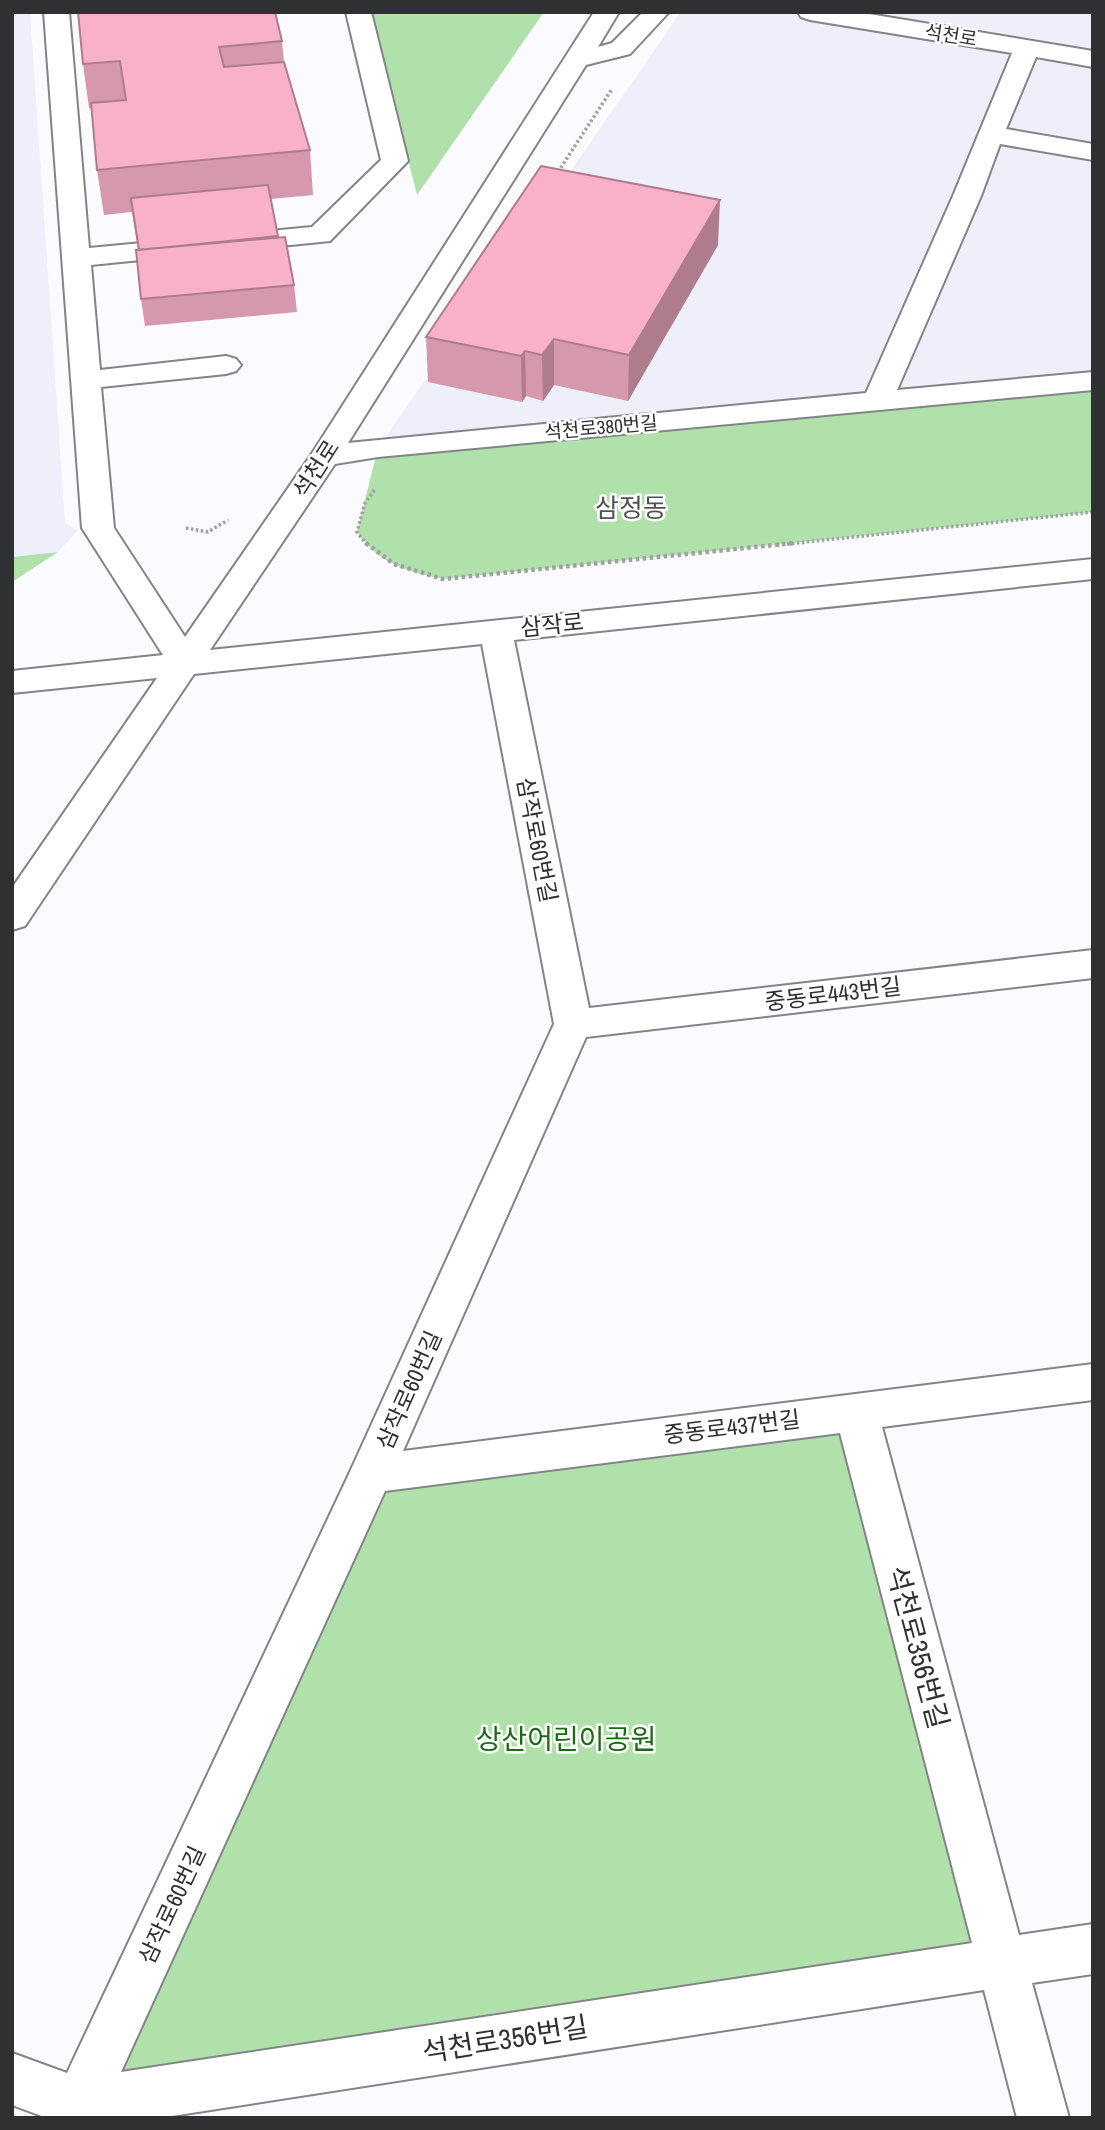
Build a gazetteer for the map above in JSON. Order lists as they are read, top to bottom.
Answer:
{
  "streets": {
    "street": [
      "석천로",
      "석천로380번길",
      "삼작로",
      "삼작로60번길",
      "중동로443번길",
      "중동로437번길",
      "석천로356번길"
    ]
  },
  "crossings": [
    ["석천로", "석천로380번길"],
    ["석천로", "삼작로"],
    ["삼작로", "삼작로60번길"],
    ["삼작로60번길", "중동로443번길"],
    ["삼작로60번길", "중동로437번길"],
    ["삼작로60번길", "석천로356번길"],
    ["중동로437번길", "석천로356번길"]
  ],
  "districts": ["삼정동"],
  "parks": ["상산어린이공원"]
}
